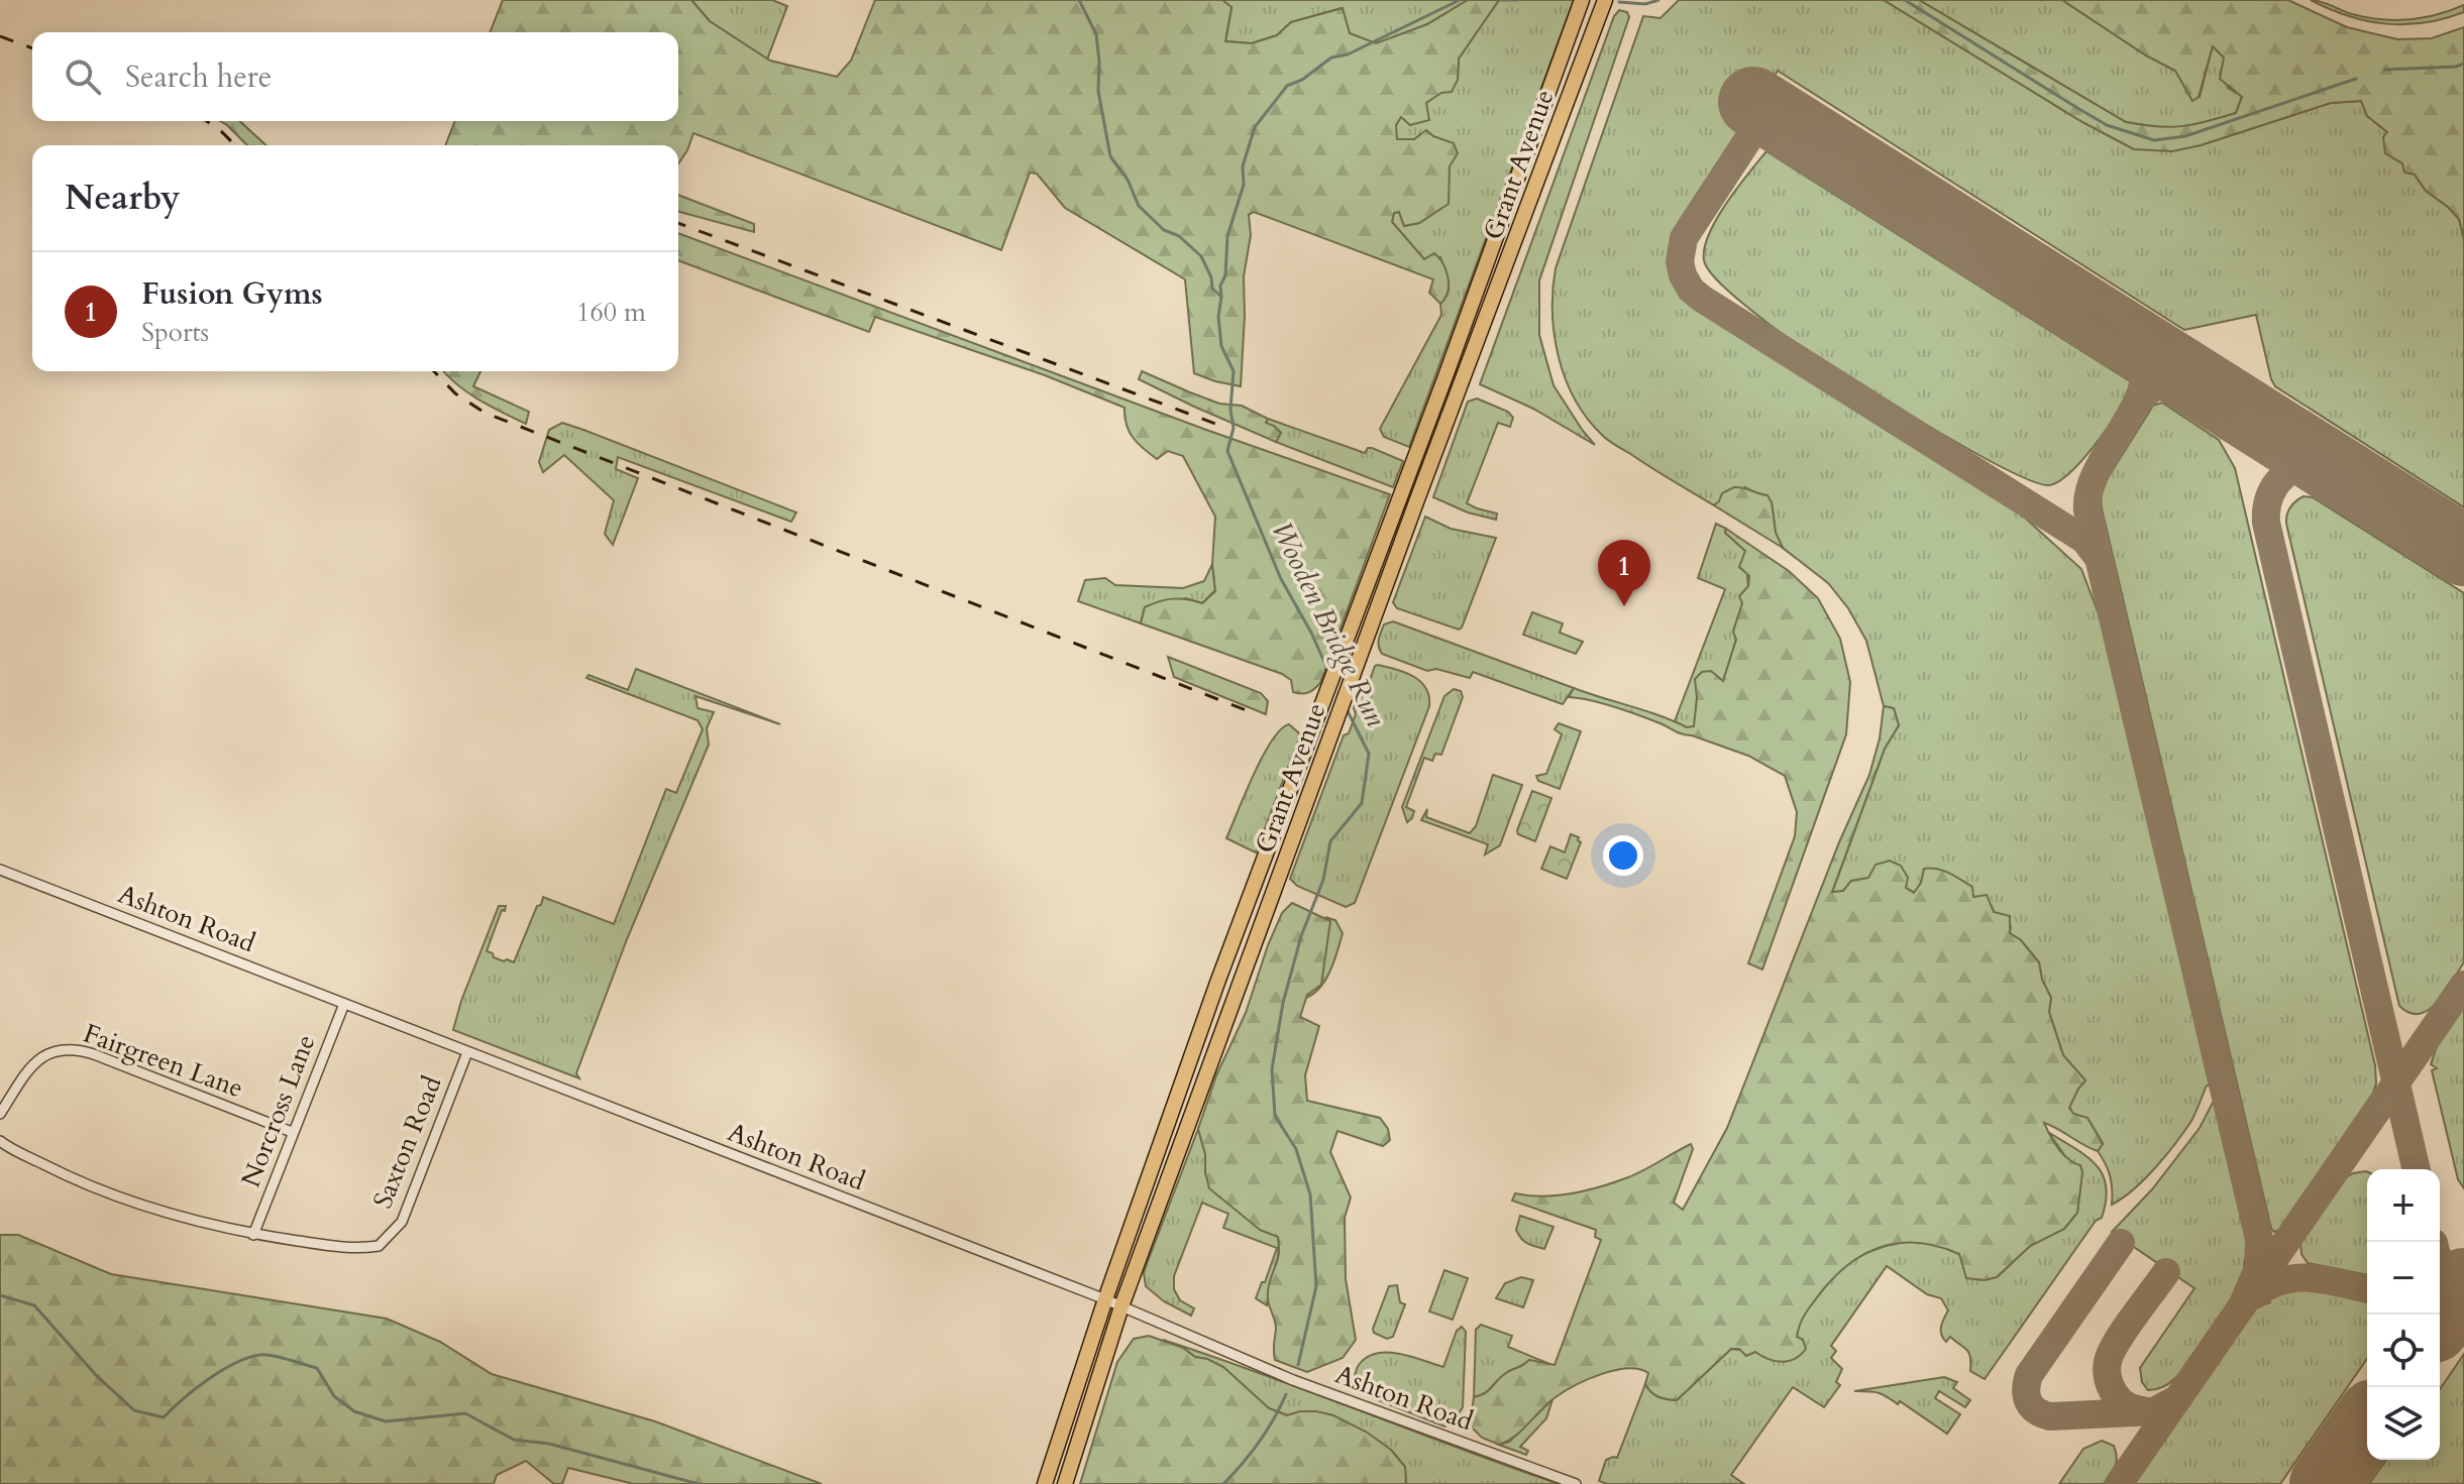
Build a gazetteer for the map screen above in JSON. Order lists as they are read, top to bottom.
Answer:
{
  "streets": {
    "main road": ["Grant Avenue"],
    "street": [
      "Ashton Road",
      "Fairgreen Lane",
      "Norcross Lane",
      "Saxton Road"
    ]
  },
  "crossings": [
    ["Grant Avenue", "Ashton Road"],
    ["Ashton Road", "Norcross Lane"],
    ["Ashton Road", "Saxton Road"],
    ["Fairgreen Lane", "Norcross Lane"],
    ["Norcross Lane", "Saxton Road"]
  ],
  "water": ["Wooden Bridge Run"],
  "page": {
    "search": "Search here",
    "heading": "Nearby",
    "list": [
      {
        "mark": "1",
        "name": "Fusion Gyms",
        "note": "Sports",
        "value": "160 m"
      }
    ],
    "pins": "1",
    "map_buttons": ["+", "−"]
  }
}
